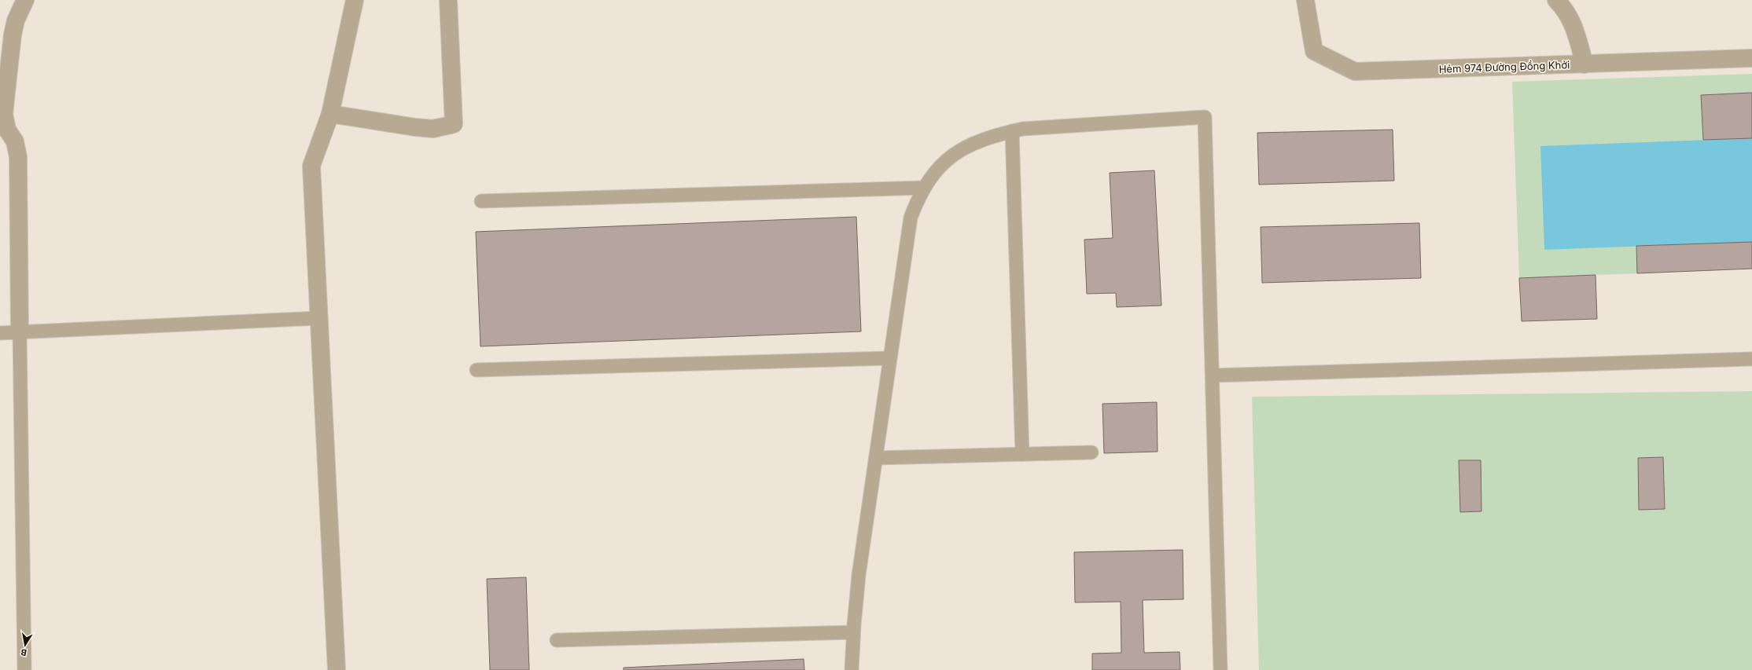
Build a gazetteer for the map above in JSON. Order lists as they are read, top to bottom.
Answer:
{
  "streets": {
    "street": ["Hẻm 974 Đường Đồng Khởi"]
  },
  "north": "bottom"
}
